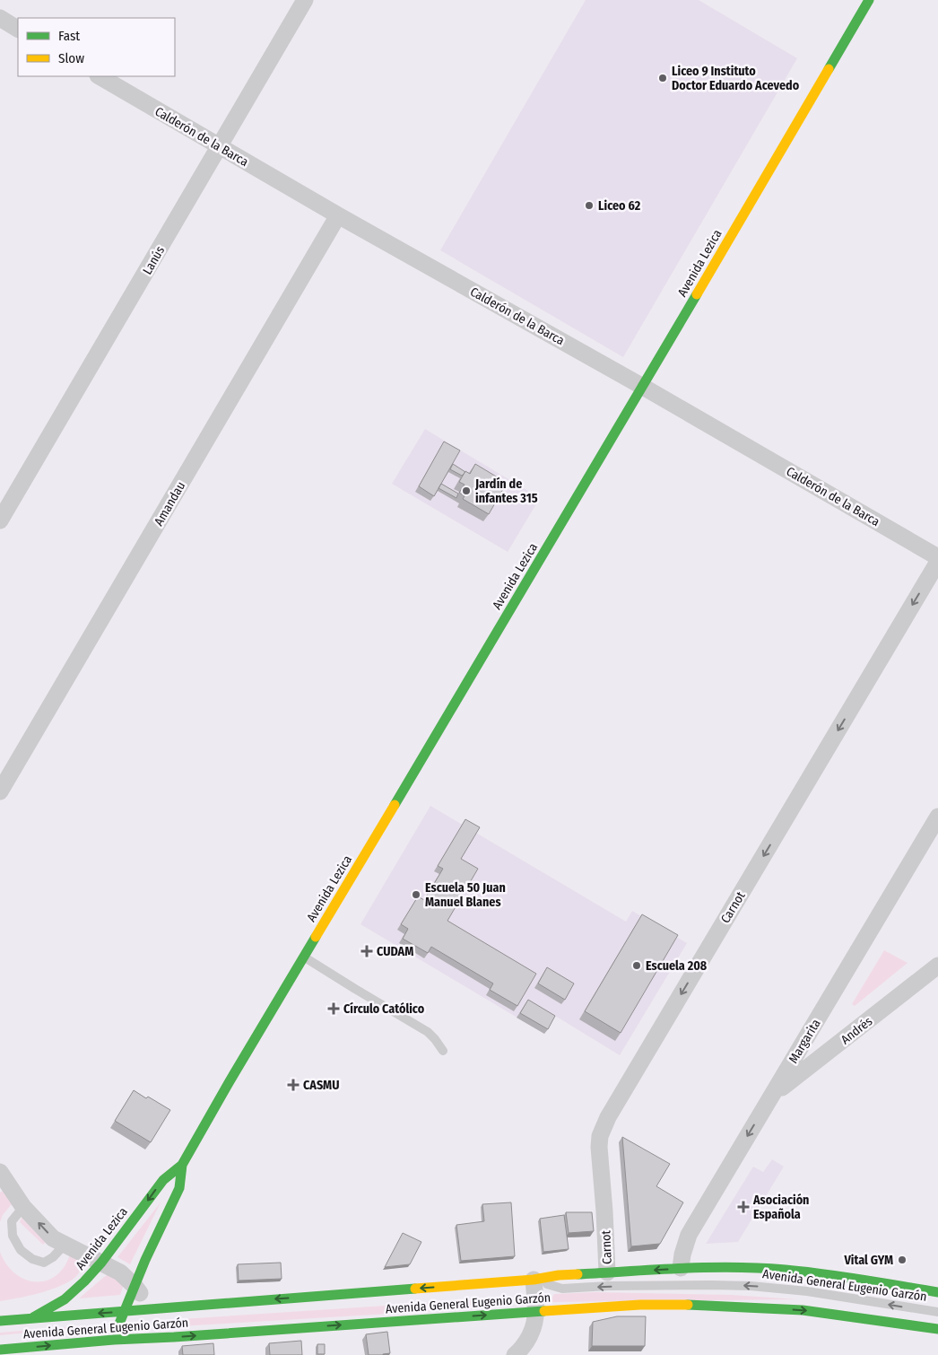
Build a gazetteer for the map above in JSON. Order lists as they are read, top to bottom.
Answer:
{
  "streets": {
    "main road": ["Avenida Lezica", "Avenida General Eugenio Garzón"],
    "street": [
      "Calderón de la Barca",
      "Lanús",
      "Amandau",
      "Carnot",
      "Andrés",
      "Margarita"
    ]
  },
  "crossings": [
    ["Calderón de la Barca", "Lanús"],
    ["Calderón de la Barca", "Avenida Lezica"],
    ["Calderón de la Barca", "Amandau"],
    ["Avenida Lezica", "Avenida General Eugenio Garzón"],
    ["Carnot", "Avenida General Eugenio Garzón"],
    ["Andrés", "Margarita"],
    ["Margarita", "Avenida General Eugenio Garzón"]
  ],
  "one_way": ["Carnot", "Margarita"],
  "places": {
    "other": [
      "Liceo 9 Instituto Doctor Eduardo Acevedo",
      "Liceo 62",
      "Jardín de infantes 315",
      "Escuela 50 Juan Manuel Blanes",
      "Escuela 208",
      "Vital GYM"
    ],
    "health": [
      "CUDAM",
      "Círculo Católico",
      "CASMU",
      "Asociación Española"
    ]
  },
  "legend": ["Fast", "Slow"]
}
